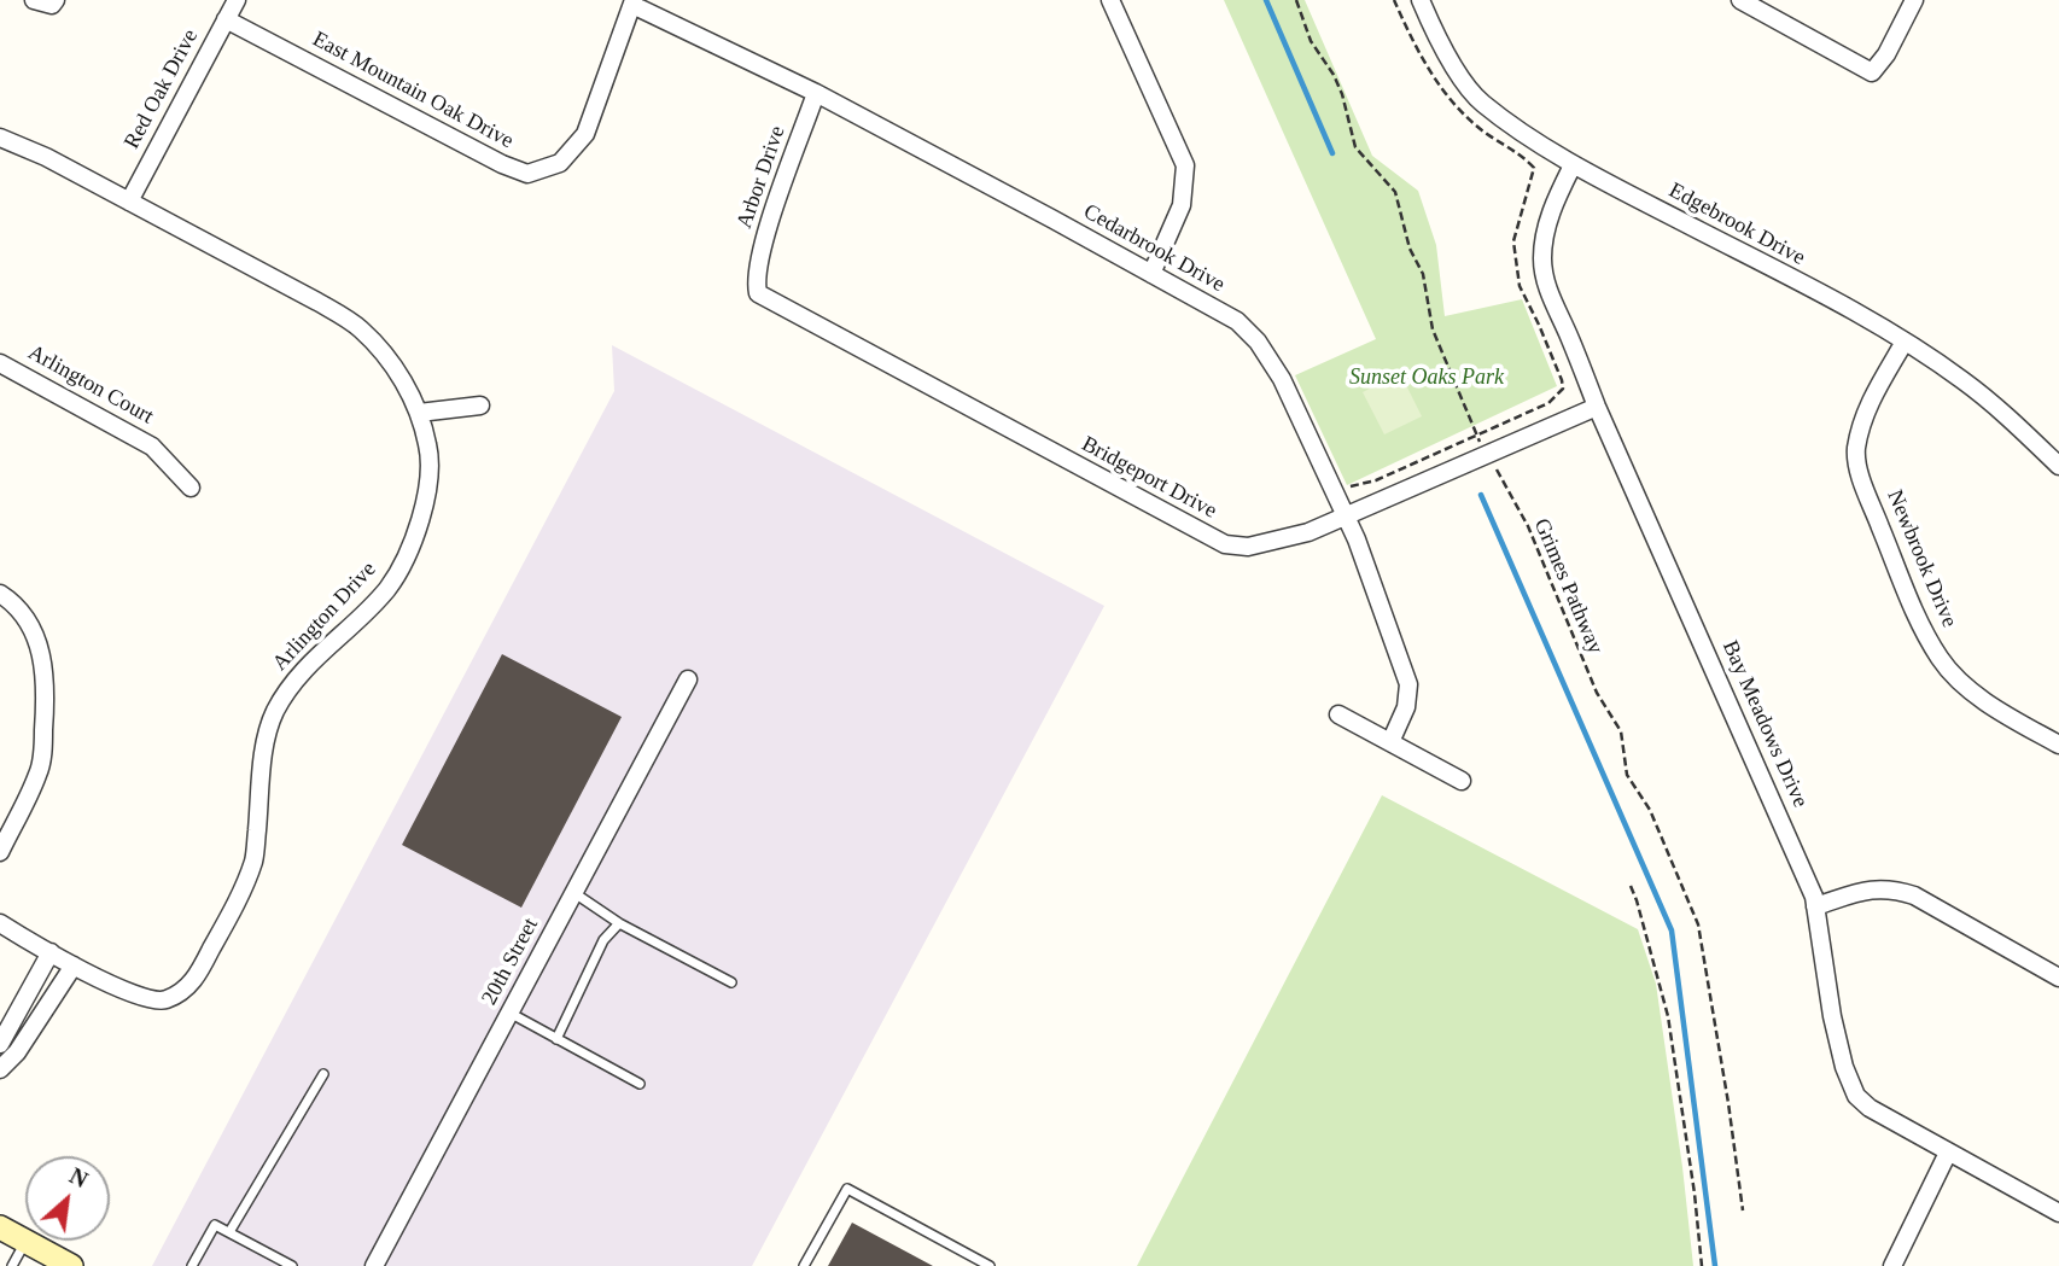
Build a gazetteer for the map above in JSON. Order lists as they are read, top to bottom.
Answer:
{
  "streets": {
    "street": [
      "Red Oak Drive",
      "East Mountain Oak Drive",
      "Arbor Drive",
      "Edgebrook Drive",
      "Cedarbrook Drive",
      "Arlington Court",
      "Bridgeport Drive",
      "Newbrook Drive",
      "Arlington Drive",
      "Bay Meadows Drive",
      "20th Street"
    ],
    "path": ["Grimes Pathway"]
  },
  "crossings": [
    ["Red Oak Drive", "East Mountain Oak Drive"],
    ["Red Oak Drive", "Arlington Drive"],
    ["East Mountain Oak Drive", "Cedarbrook Drive"],
    ["Arbor Drive", "Cedarbrook Drive"],
    ["Arbor Drive", "Bridgeport Drive"],
    ["Edgebrook Drive", "Newbrook Drive"],
    ["Edgebrook Drive", "Bay Meadows Drive"],
    ["Cedarbrook Drive", "Bridgeport Drive"],
    ["Bridgeport Drive", "Grimes Pathway"],
    ["Bridgeport Drive", "Bay Meadows Drive"]
  ],
  "parks": ["Sunset Oaks Park"],
  "north": "top right"
}
